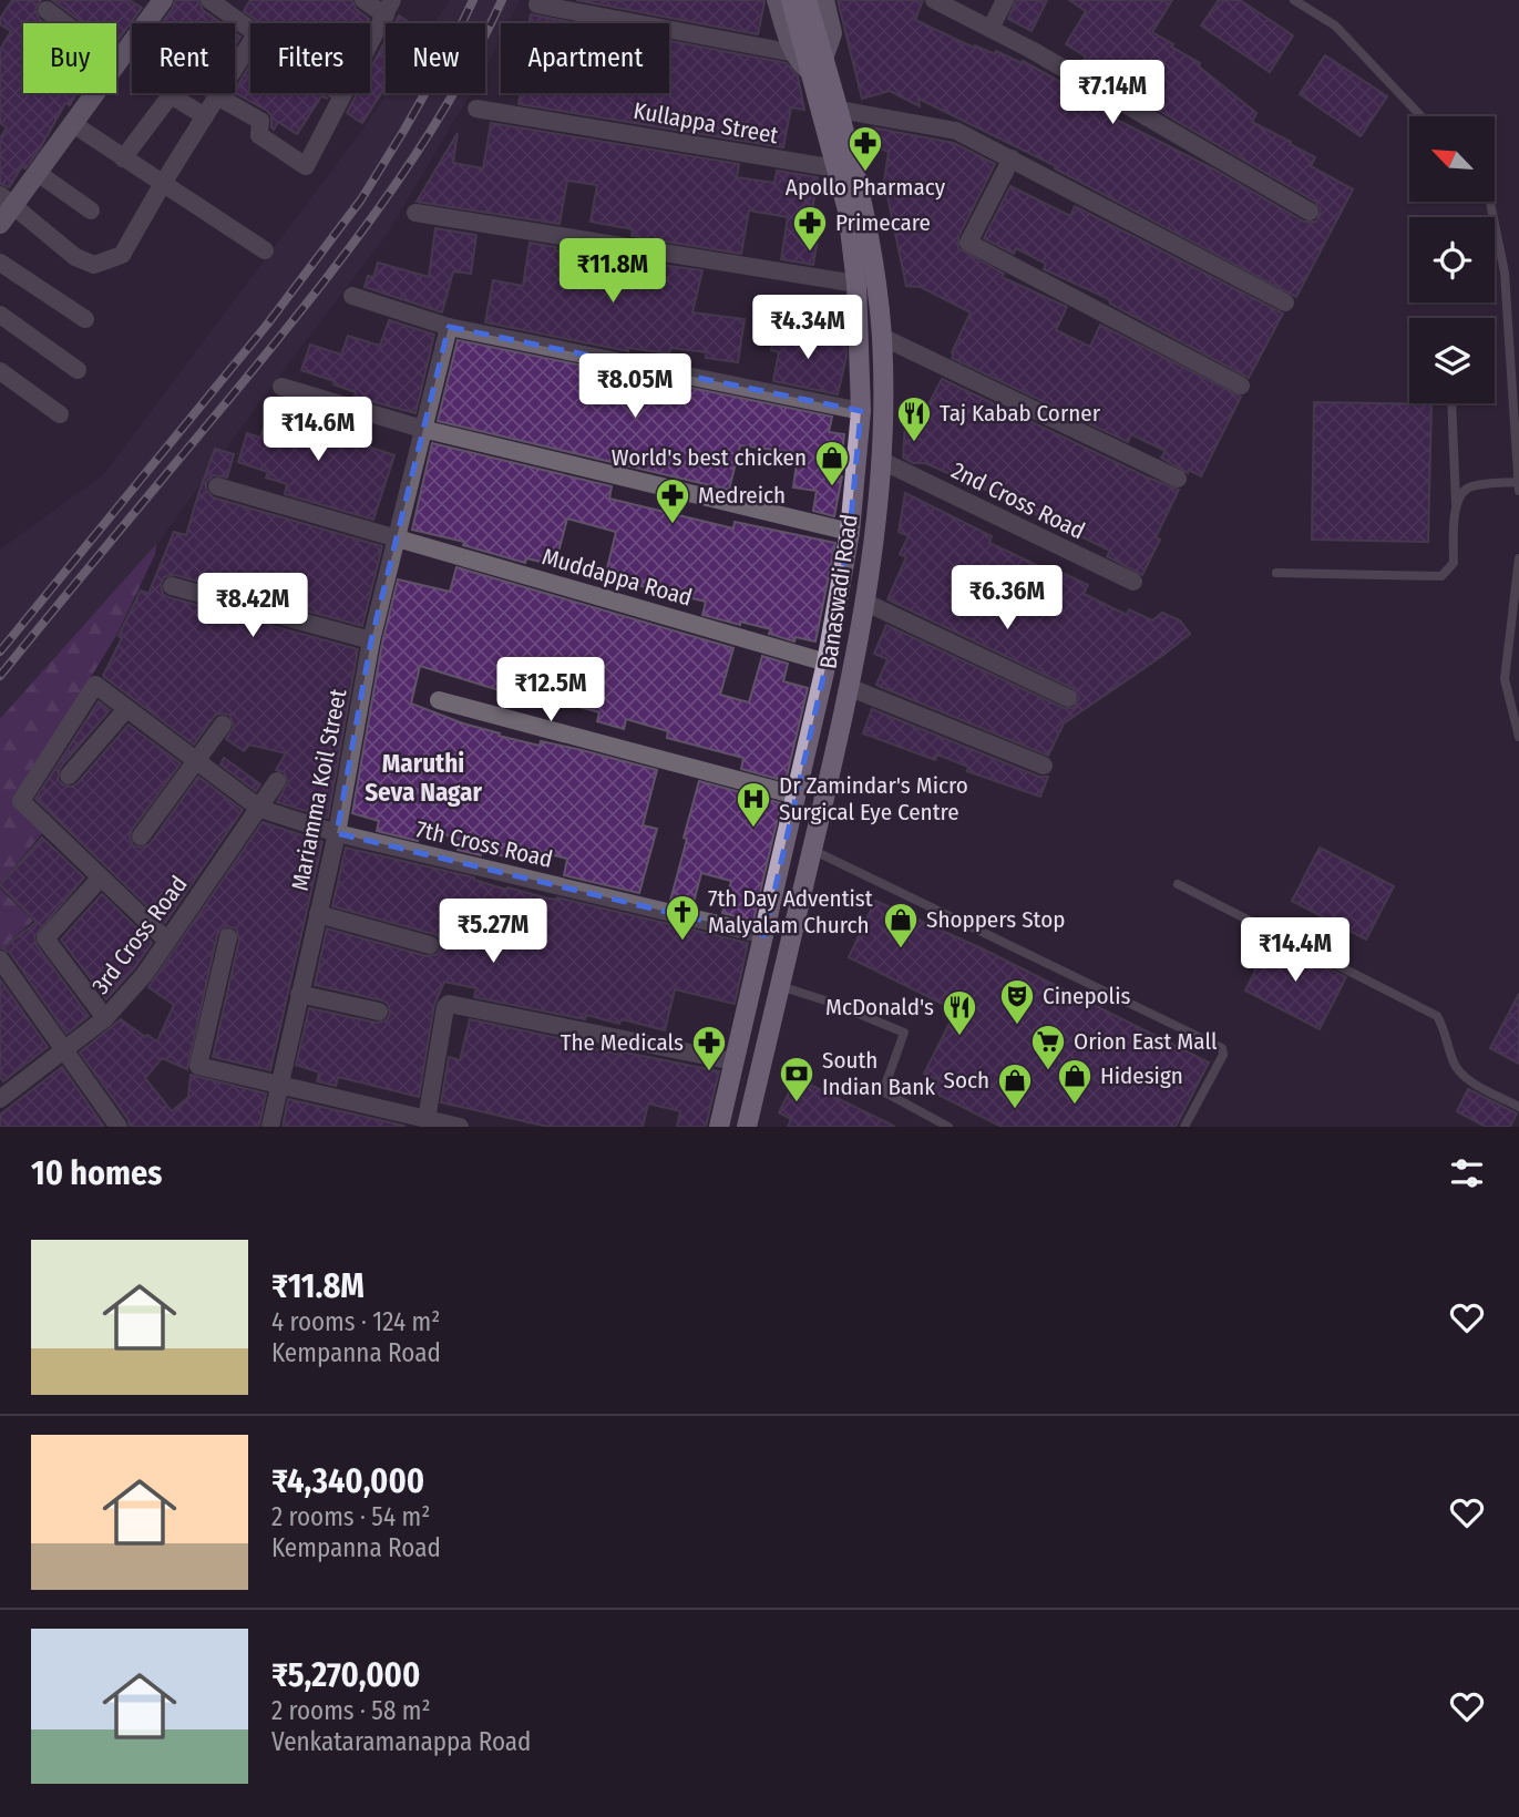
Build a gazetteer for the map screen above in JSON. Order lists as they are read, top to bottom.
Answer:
{
  "streets": {
    "main road": ["Banaswadi Road"],
    "street": [
      "Kullappa Street",
      "2nd Cross Road",
      "Muddappa Road",
      "Mariamma Koil Street",
      "7th Cross Road",
      "3rd Cross Road"
    ]
  },
  "crossings": [
    ["Kullappa Street", "Banaswadi Road"],
    ["2nd Cross Road", "Banaswadi Road"],
    ["Muddappa Road", "Banaswadi Road"],
    ["Muddappa Road", "Mariamma Koil Street"],
    ["Banaswadi Road", "7th Cross Road"],
    ["Mariamma Koil Street", "7th Cross Road"],
    ["7th Cross Road", "3rd Cross Road"]
  ],
  "districts": ["Maruthi Seva Nagar"],
  "places": {
    "pharmacy": [
      "Apollo Pharmacy",
      "Primecare",
      "Medreich",
      "The Medicals"
    ],
    "restaurant": ["Taj Kabab Corner", "McDonald's"],
    "shop": [
      "World's best chicken",
      "Shoppers Stop",
      "Hidesign",
      "Soch"
    ],
    "hospital": ["Dr Zamindar's Micro Surgical Eye Centre"],
    "church": ["7th Day Adventist Malyalam Church"],
    "theatre": ["Cinepolis"],
    "supermarket": ["Orion East Mall"],
    "bank": ["South Indian Bank"]
  },
  "north": "top left",
  "page": {
    "chip": [
      "Buy",
      "Rent",
      "Filters",
      "New",
      "Apartment"
    ],
    "price": [
      "₹7.14M",
      "₹11.8M",
      "₹4.34M",
      "₹8.05M",
      "₹14.6M",
      "₹6.36M",
      "₹8.42M",
      "₹12.5M",
      "₹5.27M",
      "₹14.4M"
    ],
    "heading": "10 homes",
    "list": [
      {
        "name": "₹11.8M",
        "note": "4 rooms · 124 m² · Kempanna Road"
      },
      {
        "name": "₹4,340,000",
        "note": "2 rooms · 54 m² · Kempanna Road"
      },
      {
        "name": "₹5,270,000",
        "note": "2 rooms · 58 m² · Venkataramanappa Road"
      }
    ]
  }
}
